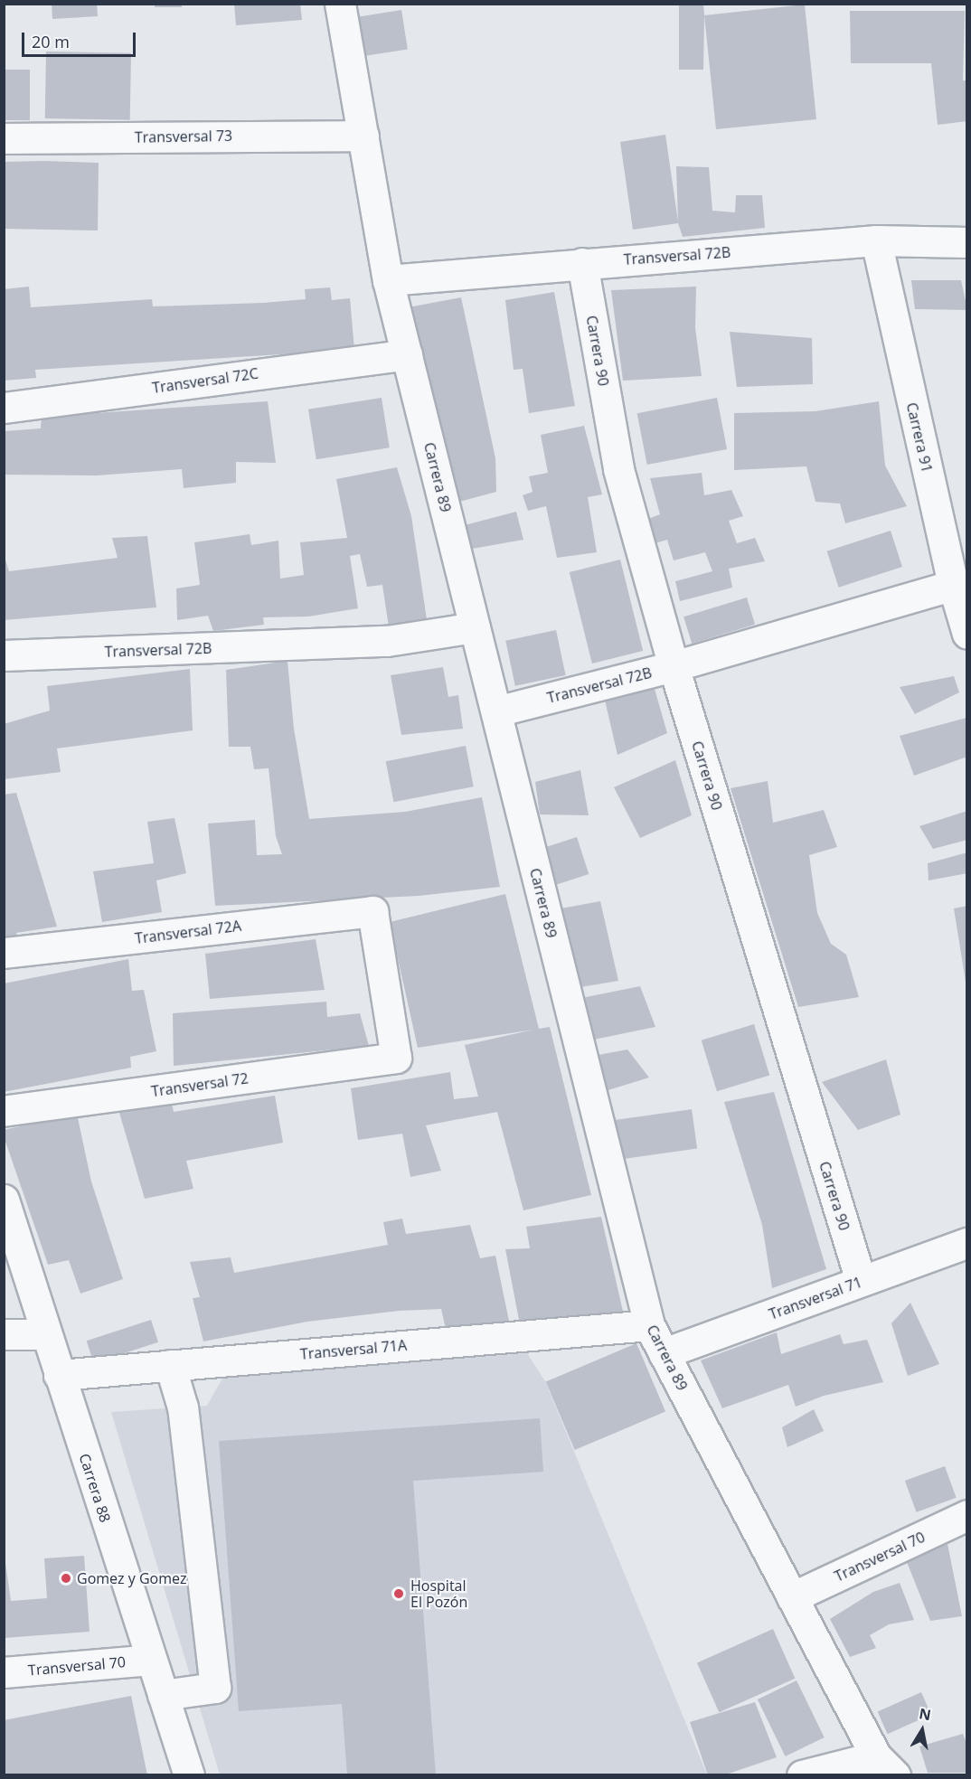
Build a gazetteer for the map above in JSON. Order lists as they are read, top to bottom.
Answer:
{
  "streets": {
    "street": [
      "Transversal 73",
      "Transversal 72B",
      "Carrera 90",
      "Transversal 72C",
      "Carrera 91",
      "Carrera 89",
      "Transversal 72A",
      "Transversal 72",
      "Transversal 71",
      "Transversal 71A",
      "Carrera 88",
      "Transversal 70"
    ]
  },
  "crossings": [
    ["Transversal 73", "Carrera 89"],
    ["Transversal 72B", "Carrera 90"],
    ["Transversal 72B", "Carrera 91"],
    ["Transversal 72B", "Carrera 89"],
    ["Carrera 90", "Transversal 71"],
    ["Transversal 72C", "Carrera 89"],
    ["Carrera 89", "Transversal 71"],
    ["Carrera 89", "Transversal 71A"],
    ["Carrera 89", "Transversal 70"],
    ["Transversal 72A", "Transversal 72"],
    ["Transversal 71A", "Carrera 88"],
    ["Carrera 88", "Transversal 70"]
  ],
  "places": ["Gomez y Gomez", "Hospital El Pozón"],
  "scale_bar": "20 m",
  "north": "top"
}
